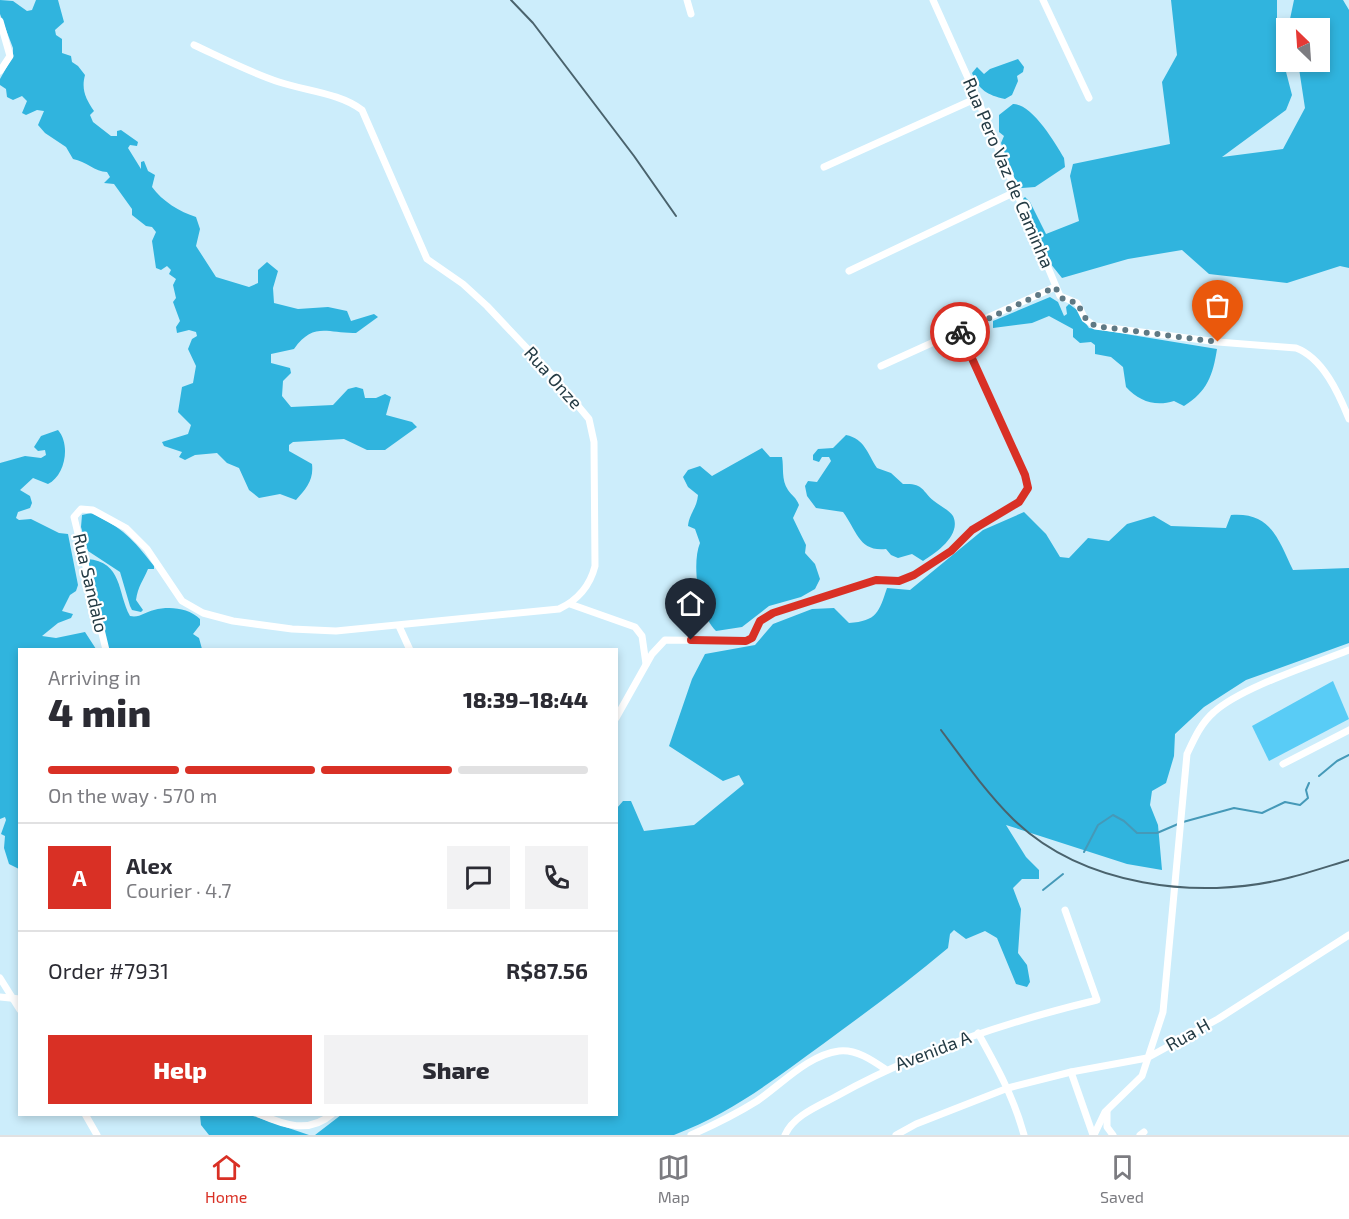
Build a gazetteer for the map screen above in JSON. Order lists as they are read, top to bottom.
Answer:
{
  "streets": {
    "street": [
      "Rua Pero Vaz de Caminha",
      "Rua Onze",
      "Rua Sandalo",
      "Rua H",
      "Avenida A"
    ]
  },
  "north": "top left",
  "page": {
    "heading": ["4 min", "Arriving in", "18:39–18:44"],
    "panel": [
      "Alex",
      "Courier · 4.7",
      "Order #7931",
      "R$87.56"
    ],
    "bar": "On the way · 570 m",
    "round": "A",
    "buttons": ["Help", "Share"],
    "tabs": ["Home", "Map", "Saved"]
  }
}
